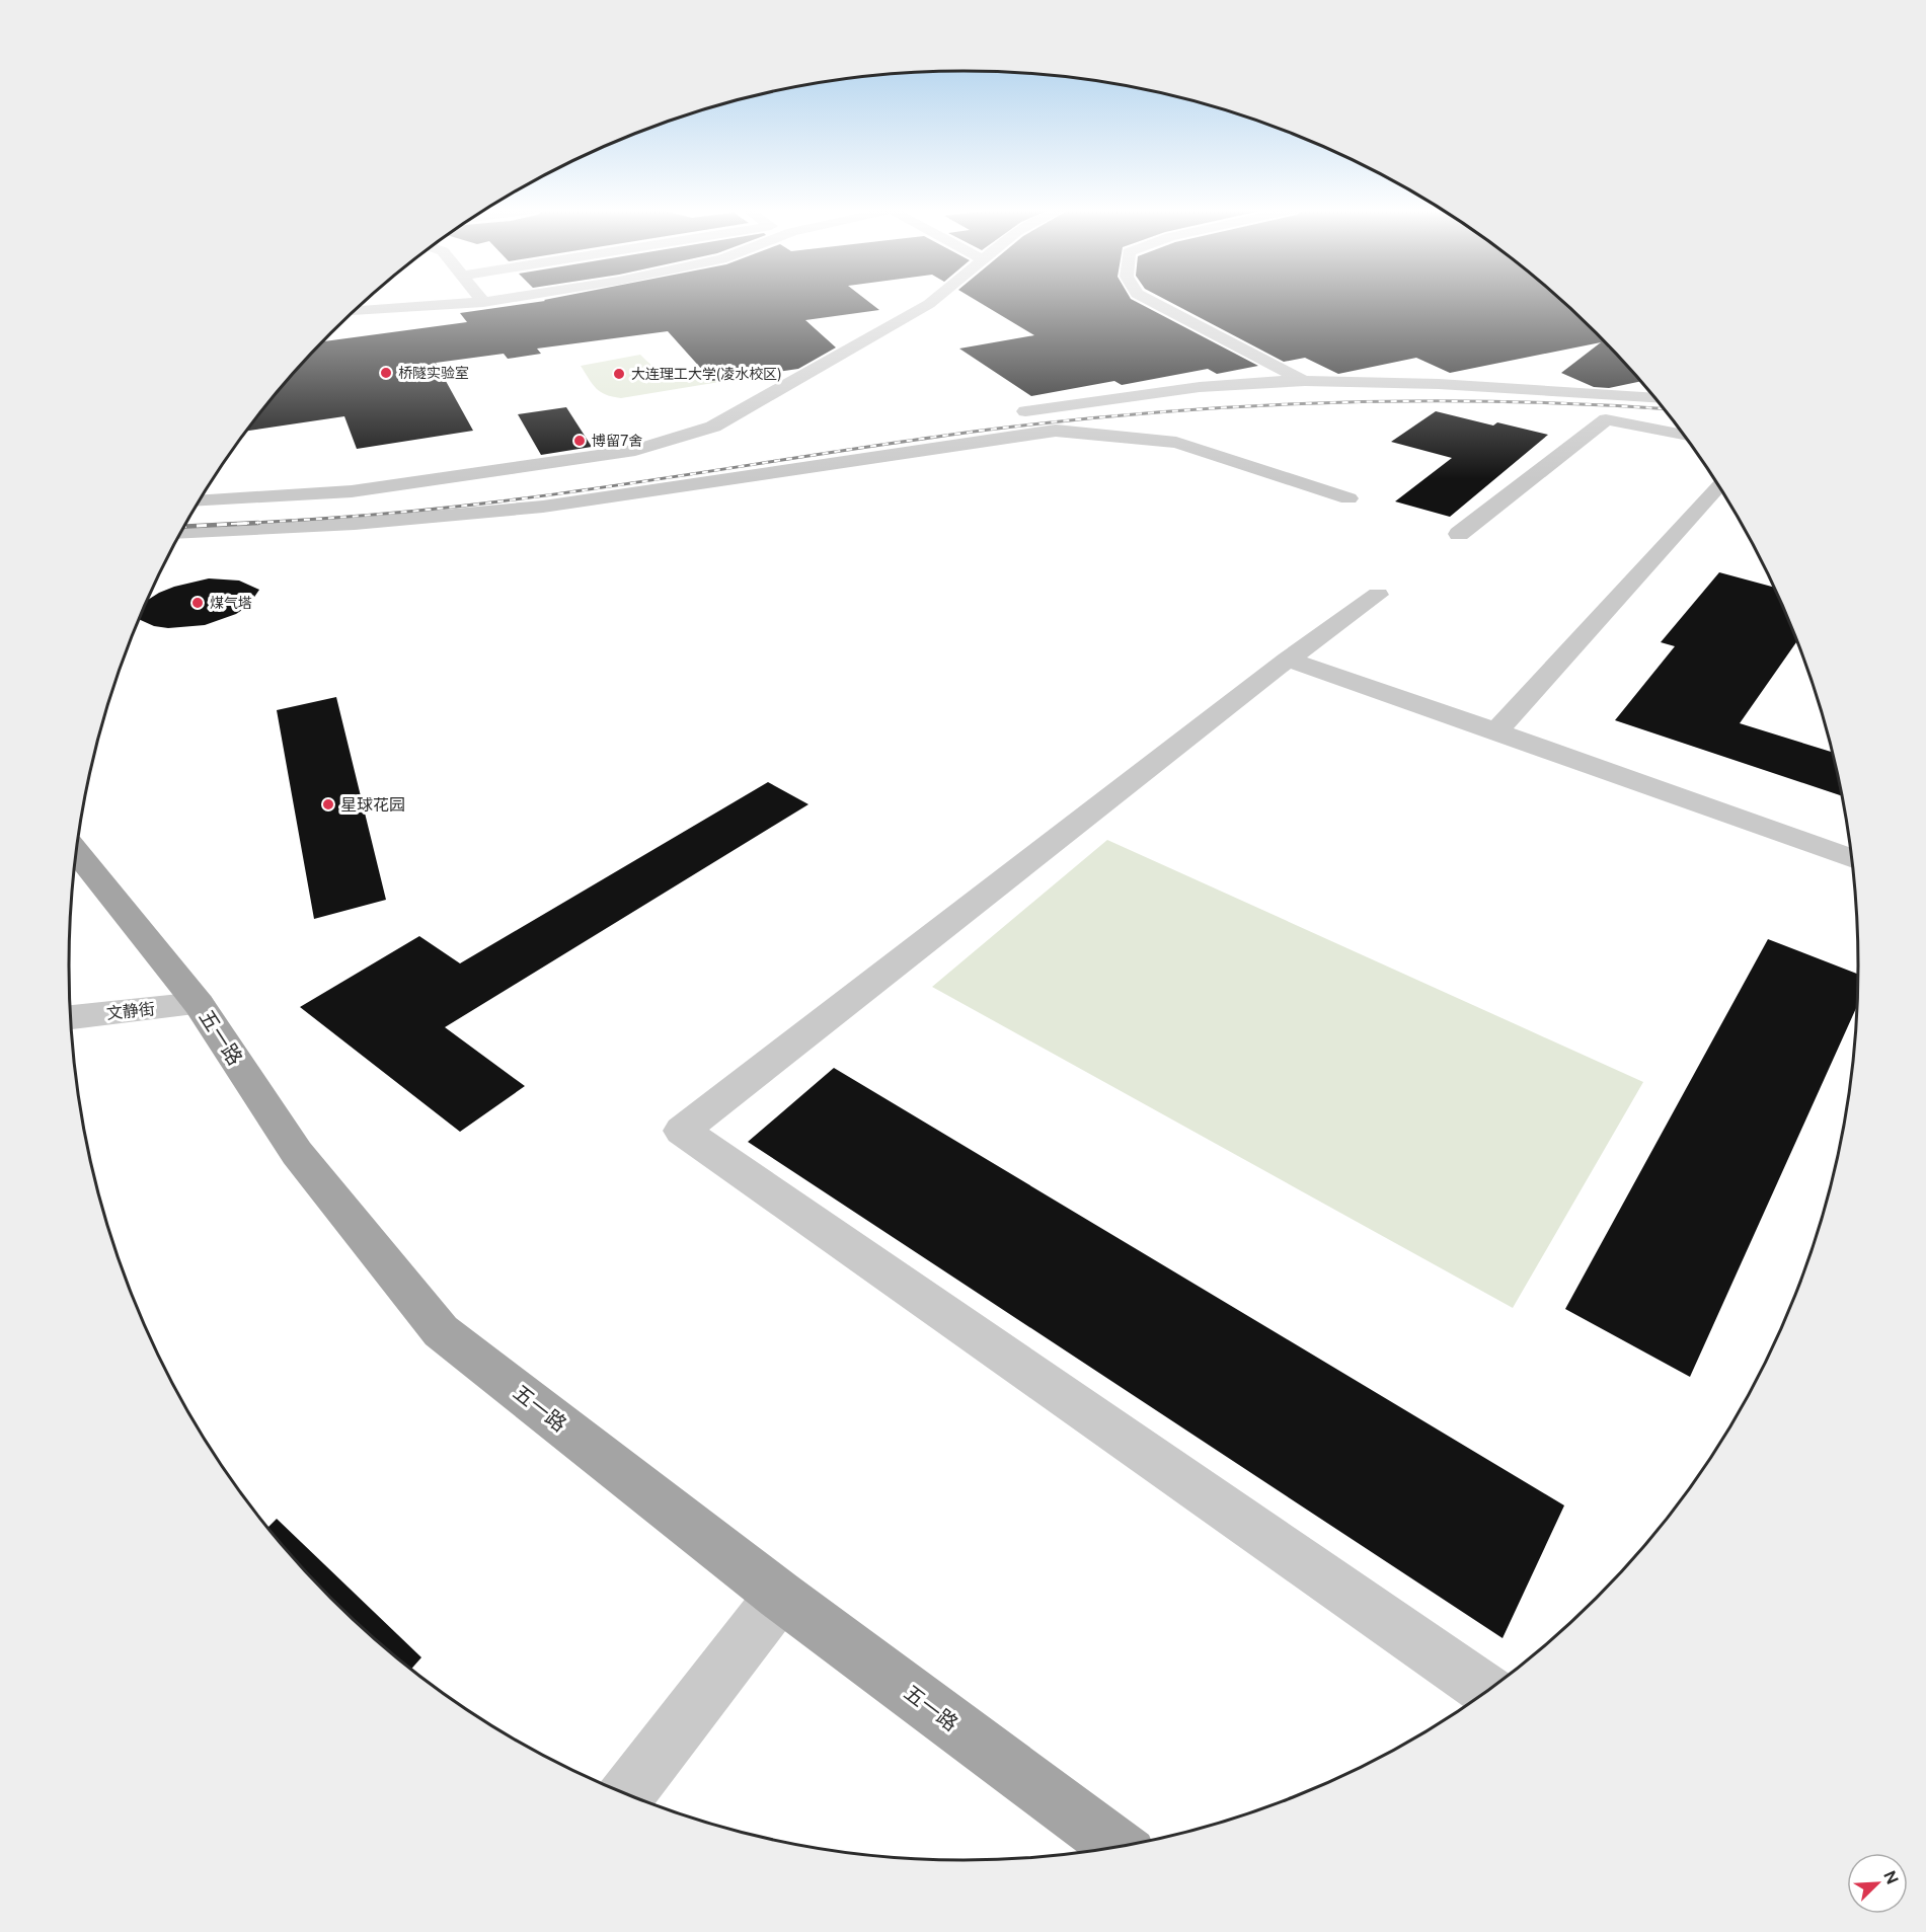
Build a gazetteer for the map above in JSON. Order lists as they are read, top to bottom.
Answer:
{
  "streets": {
    "main road": ["五一路"],
    "street": ["文静街"]
  },
  "crossings": [
    ["文静街", "五一路"]
  ],
  "places": [
    "桥隧实验室",
    "大连理工大学(凌水校区)",
    "博留7舍",
    "煤气塔",
    "星球花园"
  ],
  "north": "top right"
}
